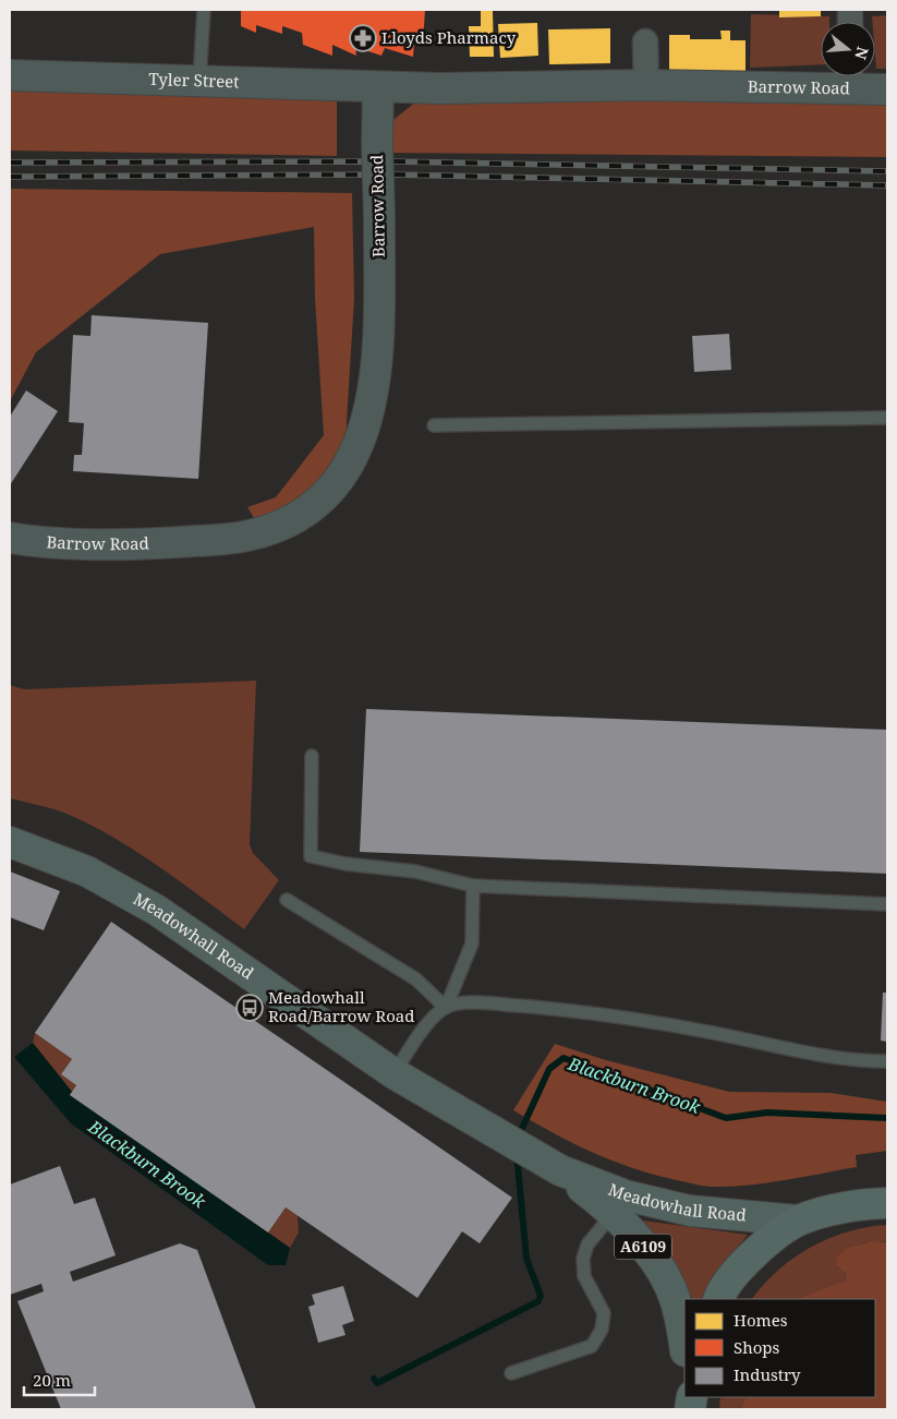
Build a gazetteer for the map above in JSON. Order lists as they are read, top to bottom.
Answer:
{
  "streets": {
    "main road": [
      "Tyler Street",
      "Barrow Road",
      "Meadowhall Road",
      "A6109"
    ]
  },
  "crossings": [
    ["Tyler Street", "Barrow Road"]
  ],
  "water": ["Blackburn Brook"],
  "places": {
    "pharmacy": ["Lloyds Pharmacy"],
    "bus stop": ["Meadowhall Road/Barrow Road"]
  },
  "legend": ["Homes", "Shops", "Industry"],
  "scale_bar": "20 m",
  "north": "right"
}
